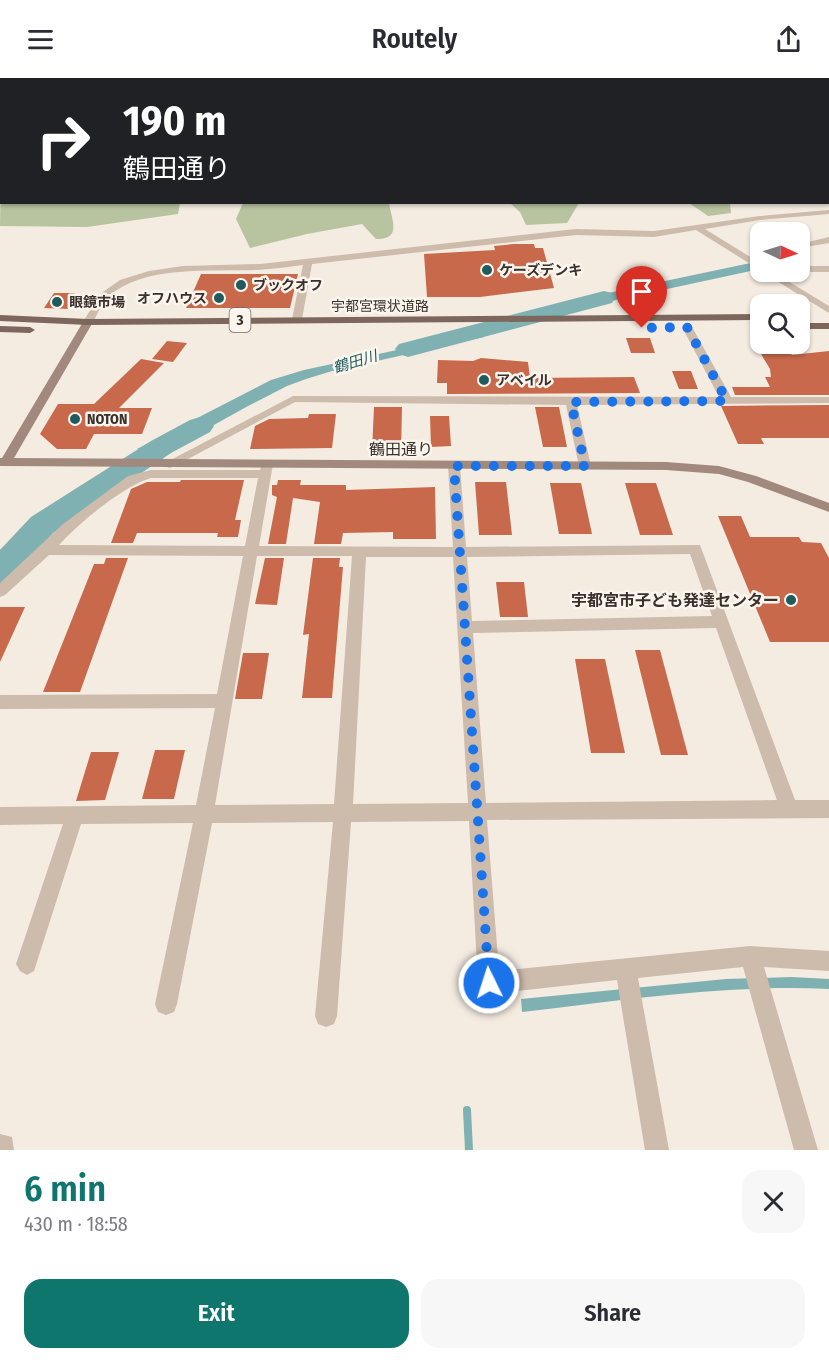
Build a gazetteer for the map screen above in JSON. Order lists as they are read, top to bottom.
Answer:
{
  "streets": {
    "main road": ["宇都宮環状道路", "3"],
    "street": ["鶴田通り"]
  },
  "water": ["鶴田川"],
  "places": [
    "ケーズデンキ",
    "ブックオフ",
    "オフハウス",
    "眼鏡市場",
    "アベイル",
    "NOTON",
    "宇都宮市子ども発達センター"
  ],
  "north": "right",
  "page": {
    "header": "Routely",
    "turn": ["190 m", "鶴田通り"],
    "heading": ["6 min", "430 m · 18:58"],
    "buttons": ["Exit", "Share"]
  }
}
